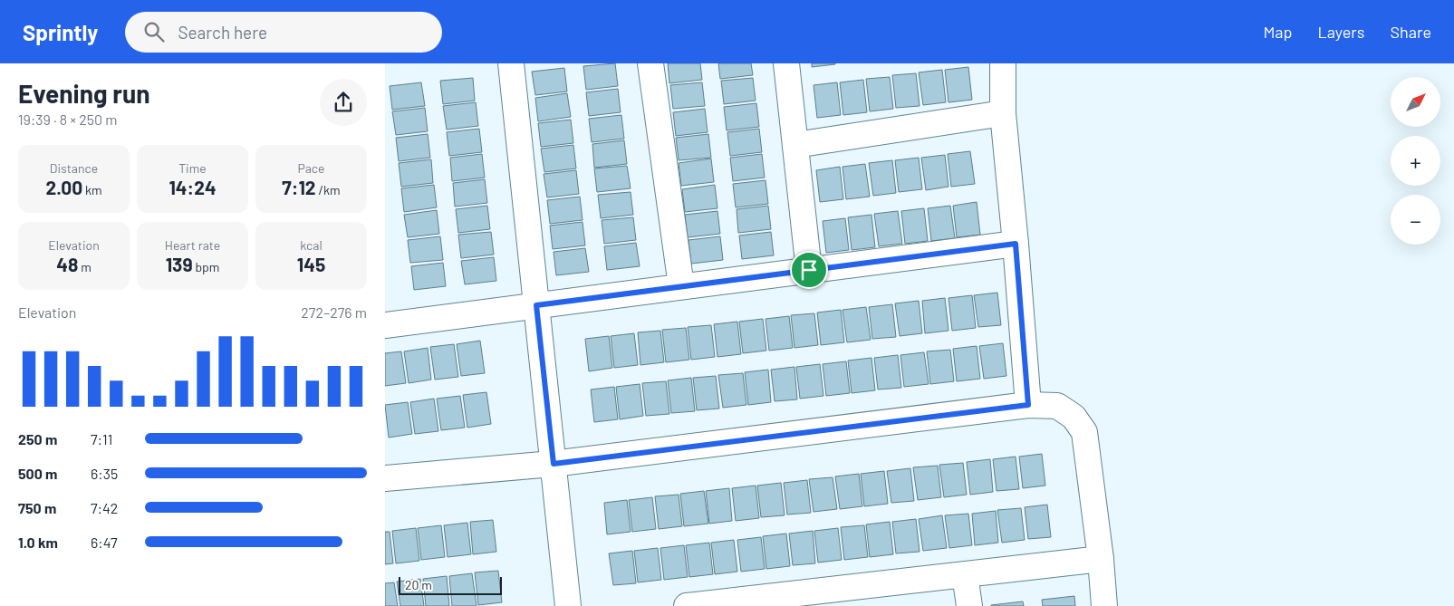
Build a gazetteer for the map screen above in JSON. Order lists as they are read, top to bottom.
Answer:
{
  "scale_bar": "20 m",
  "north": "top right",
  "page": {
    "header": "Sprintly",
    "search": "Search here",
    "nav": ["Map", "Layers", "Share"],
    "heading": ["Evening run", "19:39 · 8 × 250 m"],
    "map_buttons": ["+", "−"],
    "stats": [
      ["Distance", "2.00 km"],
      ["Time", "14:24"],
      ["Pace", "7:12 /km"],
      ["Elevation", "48 m"],
      ["Heart rate", "139 bpm"],
      ["kcal", "145"]
    ],
    "chart": ["Elevation", "272–276 m"],
    "list": [
      {
        "name": "250 m",
        "note": "7:11"
      },
      {
        "name": "500 m",
        "note": "6:35"
      },
      {
        "name": "750 m",
        "note": "7:42"
      },
      {
        "name": "1.0 km",
        "note": "6:47"
      }
    ],
    "scale": "20 m"
  }
}
